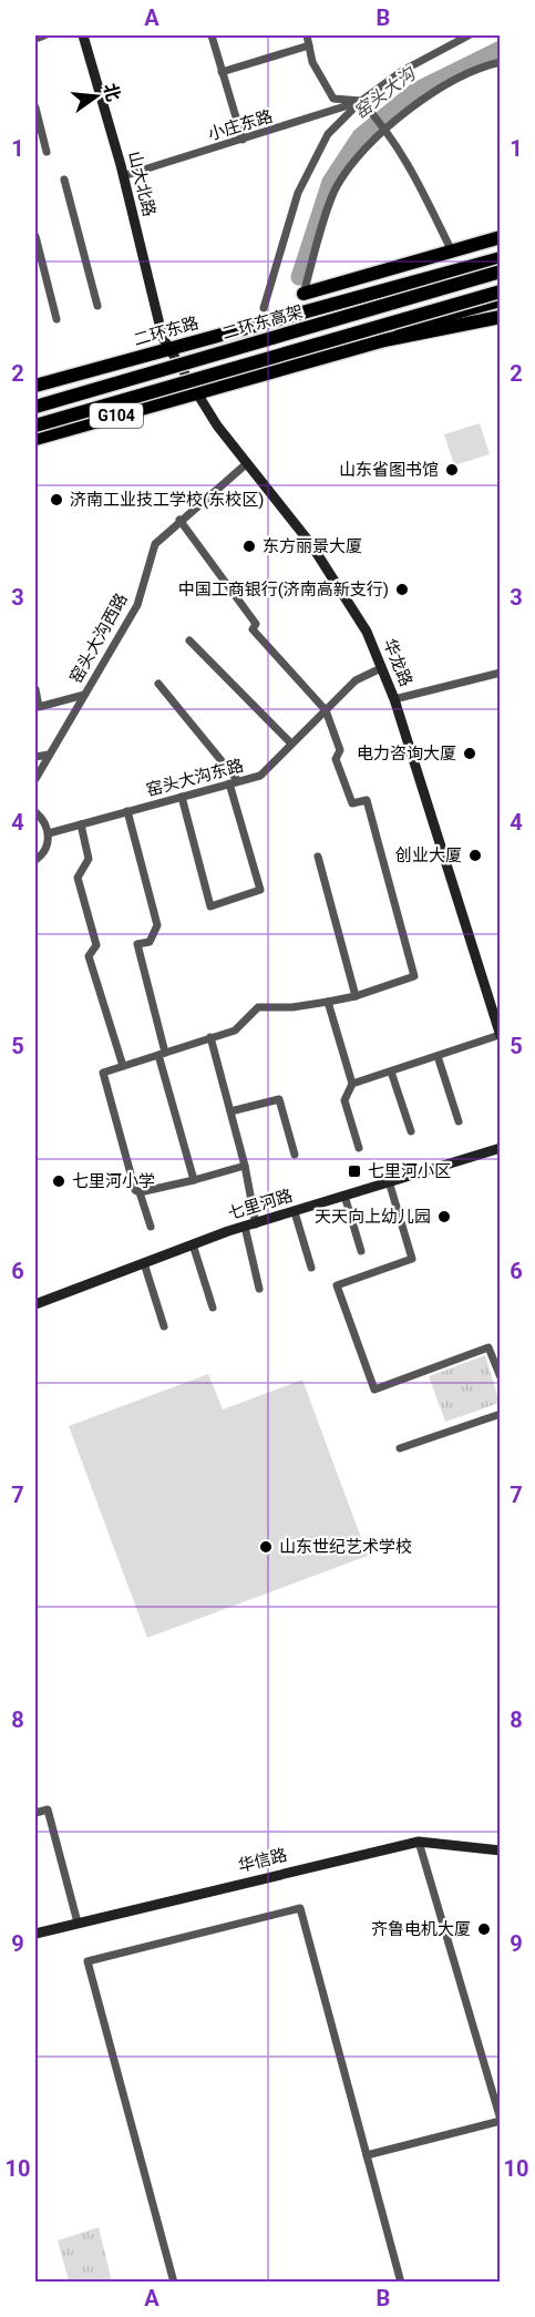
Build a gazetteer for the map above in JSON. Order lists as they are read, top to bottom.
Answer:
{
  "streets": {
    "highway": ["二环东高架", "二环东路", "G104"],
    "main road": [
      "山大北路",
      "华龙路",
      "七里河路",
      "华信路"
    ],
    "street": ["小庄东路", "窑头大沟西路", "窑头大沟东路"]
  },
  "crossings": [
    ["小庄东路", "山大北路"],
    ["山大北路", "二环东路"],
    ["山大北路", "华龙路"],
    ["二环东路", "华龙路"],
    ["G104", "华龙路"],
    ["窑头大沟西路", "华龙路"],
    ["华龙路", "窑头大沟东路"]
  ],
  "water": ["窑头大沟"],
  "places": {
    "other": [
      "山东省图书馆",
      "济南工业技工学校(东校区)",
      "东方丽景大厦",
      "中国工商银行(济南高新支行)",
      "电力咨询大厦",
      "创业大厦",
      "七里河小学",
      "天天向上幼儿园",
      "山东世纪艺术学校",
      "齐鲁电机大厦"
    ],
    "transit": ["七里河小区"]
  },
  "north": "right",
  "grid": {
    "columns": ["A", "B"],
    "rows": [
      "1",
      "2",
      "3",
      "4",
      "5",
      "6",
      "7",
      "8",
      "9",
      "10"
    ]
  }
}
